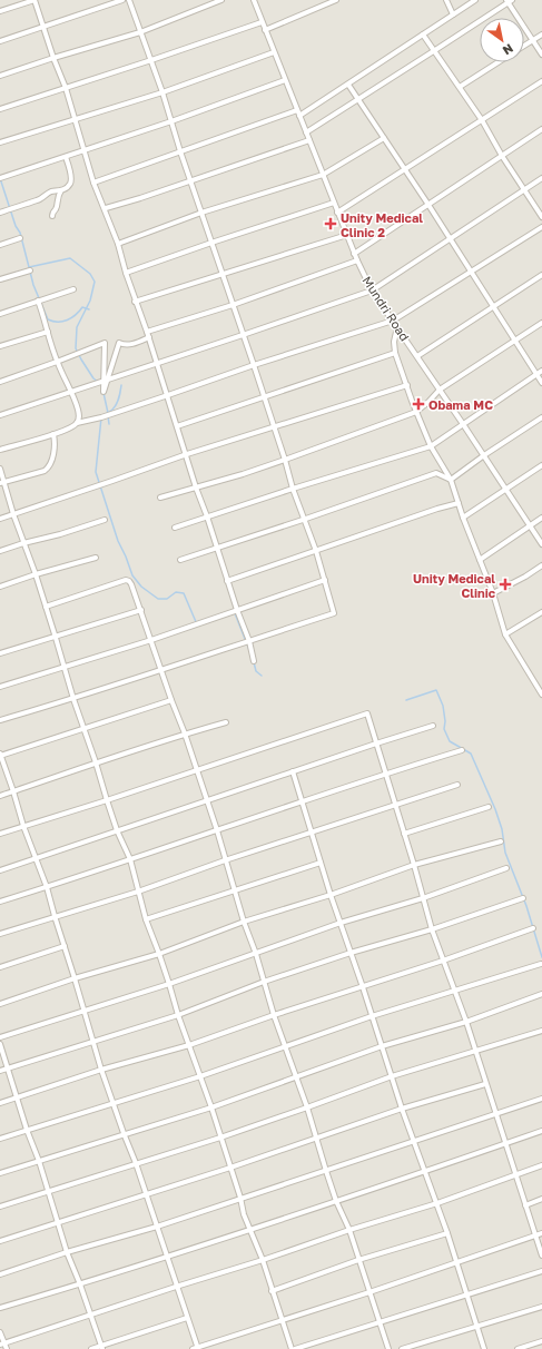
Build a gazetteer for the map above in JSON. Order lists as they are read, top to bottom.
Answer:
{
  "streets": {
    "street": ["Mundri Road"]
  },
  "places": {
    "health": ["Unity Medical Clinic 2", "Obama MC", "Unity Medical Clinic"]
  },
  "north": "bottom right"
}
